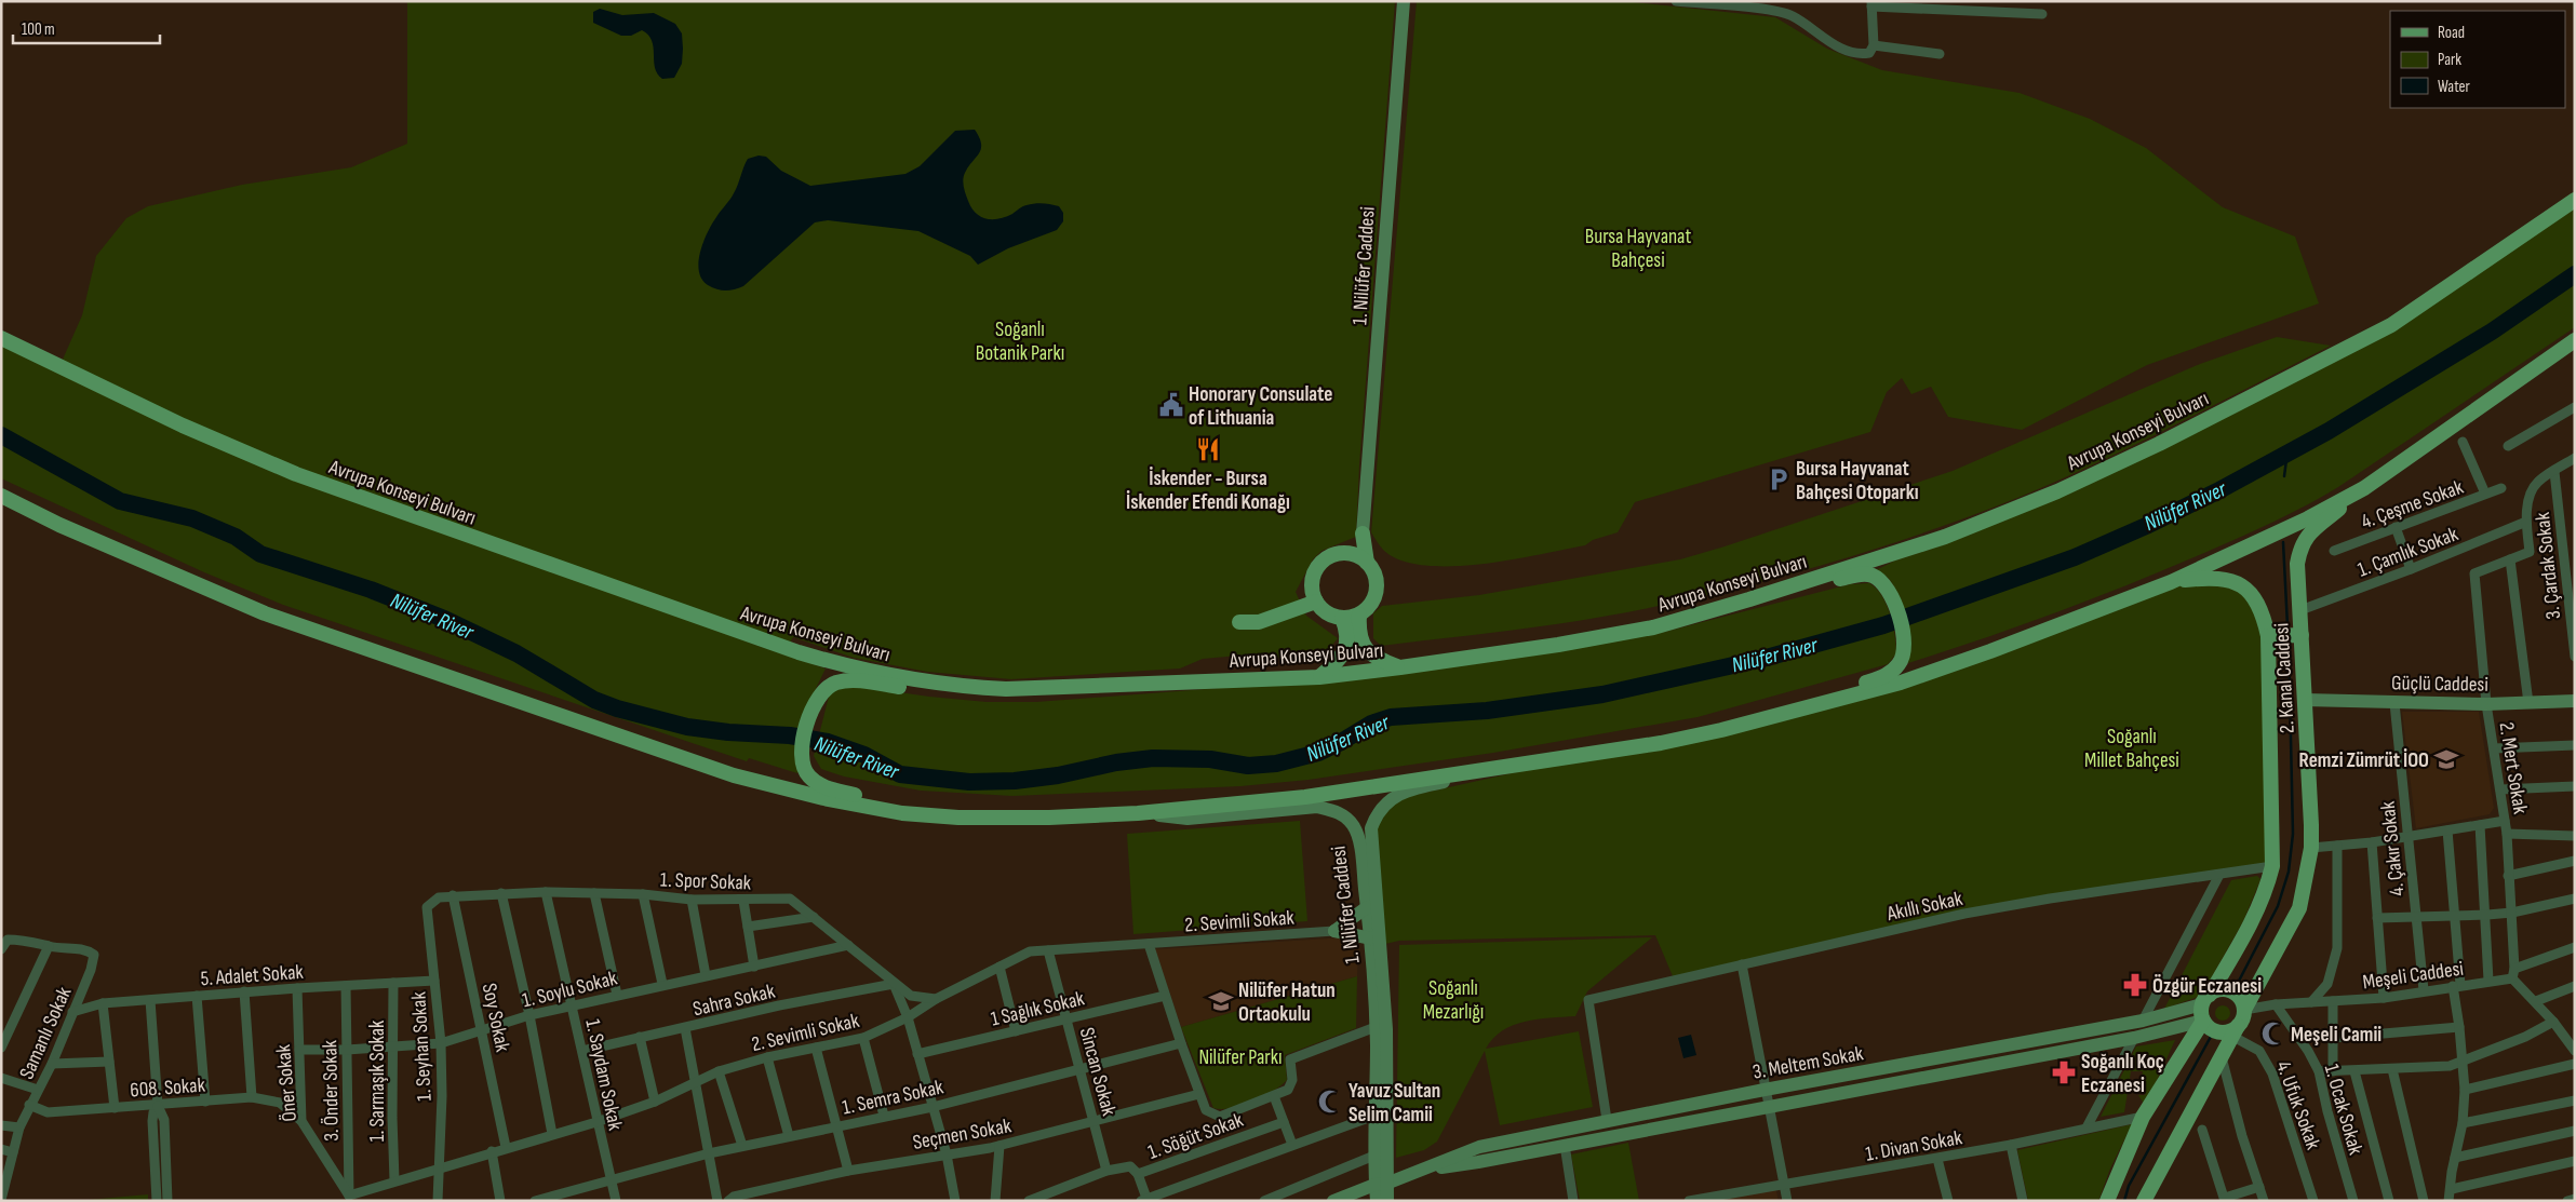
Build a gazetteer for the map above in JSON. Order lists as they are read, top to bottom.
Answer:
{
  "streets": {
    "main road": [
      "1. Nilüfer Caddesi",
      "Avrupa Konseyi Bulvarı",
      "2. Kanal Caddesi",
      "Güçlü Caddesi",
      "3. Meltem Sokak"
    ],
    "street": [
      "4. Çeşme Sokak",
      "1. Çamlık Sokak",
      "3. Çardak Sokak",
      "2. Mert Sokak",
      "4. Çakır Sokak",
      "1. Spor Sokak",
      "Akıllı Sokak",
      "2. Sevimli Sokak",
      "5. Adalet Sokak",
      "Meşeli Caddesi",
      "1. Soylu Sokak",
      "Sahra Sokak",
      "1 Sağlık Sokak",
      "Soy Sokak",
      "Samanlı Sokak",
      "1. Seyhan Sokak",
      "Sincan Sokak",
      "1. Saydam Sokak",
      "1. Sarmaşık Sokak",
      "Öner Sokak",
      "608. Sokak",
      "3. Önder Sokak",
      "1. Semra Sokak",
      "4. Ufuk Sokak",
      "1. Ocak Sokak",
      "Seçmen Sokak",
      "1. Söğüt Sokak",
      "1. Divan Sokak"
    ]
  },
  "crossings": [
    ["1. Nilüfer Caddesi", "3. Meltem Sokak"],
    ["1. Çamlık Sokak", "2. Kanal Caddesi"],
    ["2. Kanal Caddesi", "Güçlü Caddesi"],
    ["2. Kanal Caddesi", "Akıllı Sokak"],
    ["2. Kanal Caddesi", "Meşeli Caddesi"],
    ["2. Kanal Caddesi", "3. Meltem Sokak"],
    ["2. Kanal Caddesi", "4. Ufuk Sokak"],
    ["Güçlü Caddesi", "2. Mert Sokak"],
    ["Güçlü Caddesi", "4. Çakır Sokak"],
    ["2. Mert Sokak", "Meşeli Caddesi"],
    ["4. Çakır Sokak", "Meşeli Caddesi"],
    ["1. Spor Sokak", "2. Sevimli Sokak"],
    ["1. Spor Sokak", "1. Soylu Sokak"],
    ["1. Spor Sokak", "Sahra Sokak"],
    ["1. Spor Sokak", "Soy Sokak"],
    ["1. Spor Sokak", "1. Seyhan Sokak"],
    ["1. Spor Sokak", "1. Saydam Sokak"],
    ["Akıllı Sokak", "3. Meltem Sokak"],
    ["2. Sevimli Sokak", "Soy Sokak"],
    ["2. Sevimli Sokak", "1. Seyhan Sokak"],
    ["2. Sevimli Sokak", "Sincan Sokak"],
    ["2. Sevimli Sokak", "1. Saydam Sokak"],
    ["2. Sevimli Sokak", "1. Sarmaşık Sokak"],
    ["2. Sevimli Sokak", "Öner Sokak"],
    ["2. Sevimli Sokak", "3. Önder Sokak"],
    ["5. Adalet Sokak", "Samanlı Sokak"],
    ["5. Adalet Sokak", "1. Seyhan Sokak"],
    ["5. Adalet Sokak", "1. Sarmaşık Sokak"],
    ["5. Adalet Sokak", "Öner Sokak"],
    ["5. Adalet Sokak", "3. Önder Sokak"],
    ["Meşeli Caddesi", "3. Meltem Sokak"],
    ["Meşeli Caddesi", "4. Ufuk Sokak"],
    ["Meşeli Caddesi", "1. Ocak Sokak"],
    ["1. Soylu Sokak", "Soy Sokak"],
    ["1. Soylu Sokak", "1. Seyhan Sokak"],
    ["1. Soylu Sokak", "1. Saydam Sokak"],
    ["1. Soylu Sokak", "1. Sarmaşık Sokak"],
    ["1. Soylu Sokak", "Öner Sokak"],
    ["1. Soylu Sokak", "3. Önder Sokak"],
    ["Sahra Sokak", "1. Saydam Sokak"],
    ["1 Sağlık Sokak", "Sincan Sokak"],
    ["Samanlı Sokak", "608. Sokak"],
    ["3. Meltem Sokak", "4. Ufuk Sokak"],
    ["Sincan Sokak", "1. Semra Sokak"],
    ["Sincan Sokak", "Seçmen Sokak"],
    ["Sincan Sokak", "1. Söğüt Sokak"],
    ["1. Saydam Sokak", "1. Semra Sokak"],
    ["Öner Sokak", "608. Sokak"],
    ["Öner Sokak", "3. Önder Sokak"]
  ],
  "water": ["Nilüfer River"],
  "parks": [
    "Bursa Hayvanat Bahçesi",
    "Soğanlı Botanik Parkı",
    "Soğanlı Millet Bahçesi",
    "Soğanlı Mezarlığı",
    "Nilüfer Parkı"
  ],
  "places": {
    "public building": ["Honorary Consulate of Lithuania"],
    "restaurant": ["İskender - Bursa İskender Efendi Konağı"],
    "parking": ["Bursa Hayvanat Bahçesi Otoparkı"],
    "school or university": ["Remzi Zümrüt İOO", "Nilüfer Hatun Ortaokulu"],
    "pharmacy": ["Özgür Eczanesi", "Soğanlı Koç Eczanesi"],
    "mosque": ["Meşeli Camii", "Yavuz Sultan Selim Camii"]
  },
  "legend": ["Road", "Park", "Water"],
  "scale_bar": "100 m"
}
